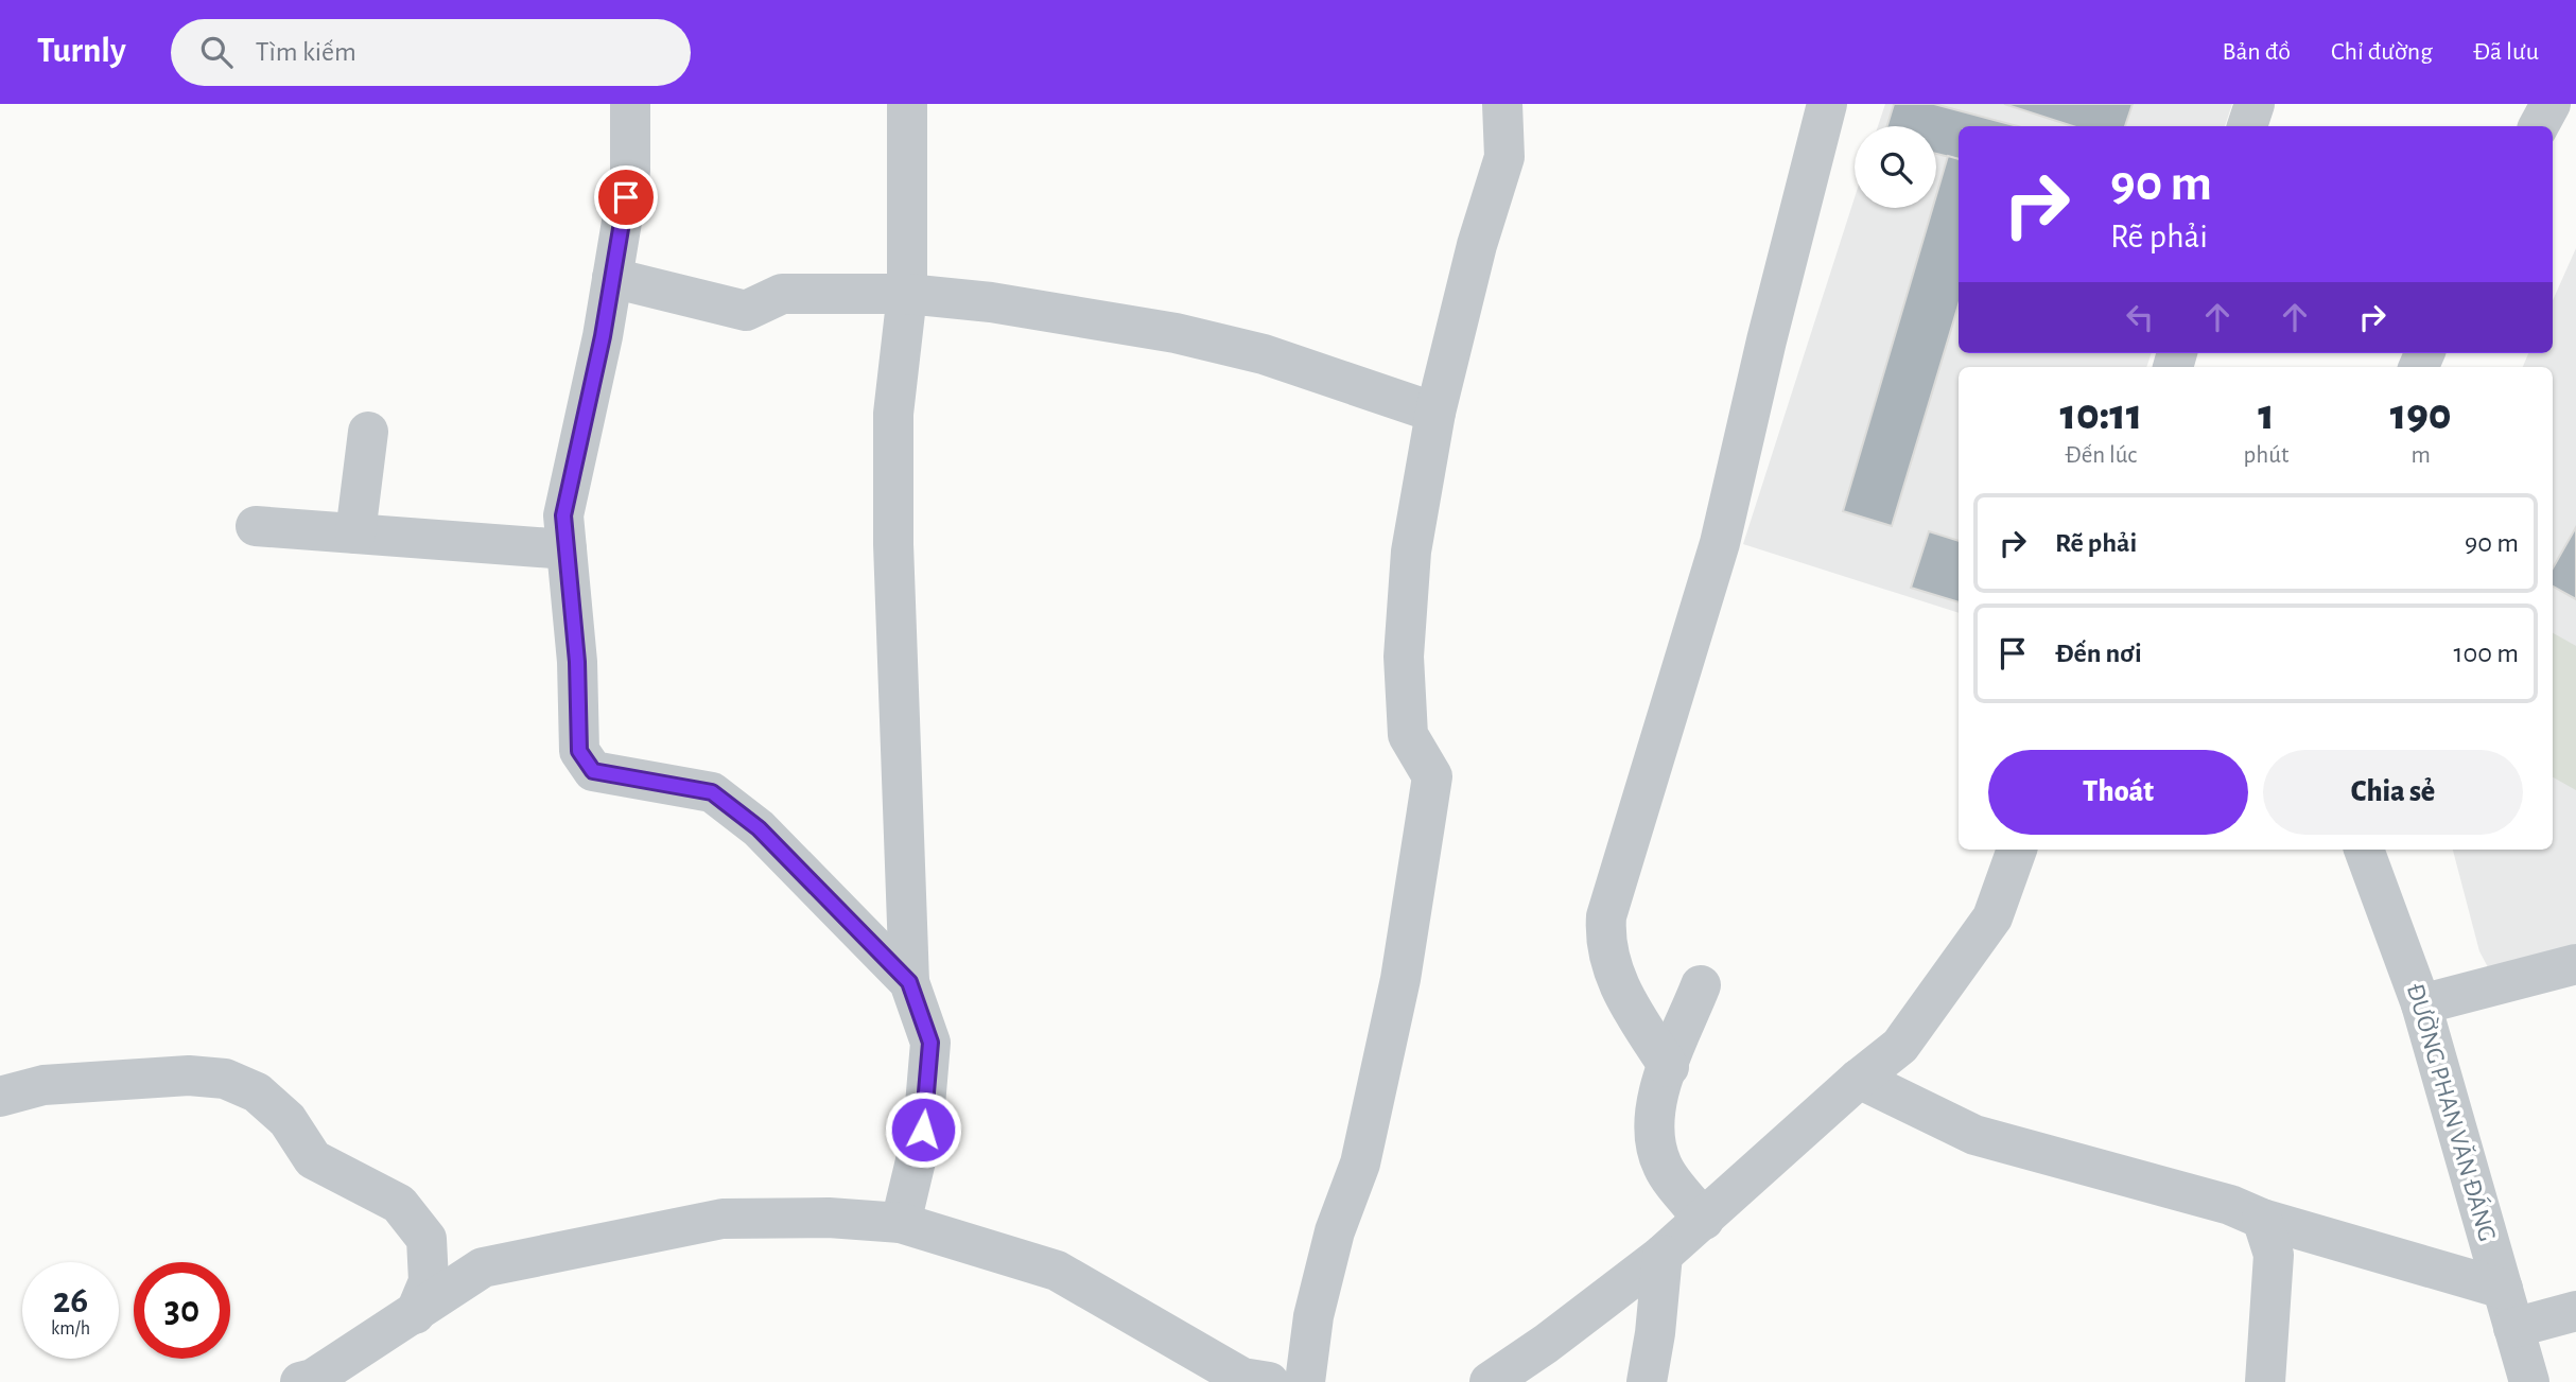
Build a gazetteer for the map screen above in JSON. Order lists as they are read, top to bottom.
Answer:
{
  "streets": {
    "street": ["ĐƯỜNG PHAN VĂN ĐÁNG"]
  },
  "page": {
    "header": "Turnly",
    "search": "Tìm kiếm",
    "nav": ["Bản đồ", "Chỉ đường", "Đã lưu"],
    "turn": ["90 m", "Rẽ phải"],
    "eta": [
      "10:11",
      "Đến lúc",
      "1",
      "phút",
      "190",
      "m"
    ],
    "list": [
      {
        "name": "Rẽ phải",
        "value": "90 m"
      },
      {
        "name": "Đến nơi",
        "value": "100 m"
      }
    ],
    "buttons": ["Thoát", "Chia sẻ"],
    "speed": "26 km/h",
    "limit": "30"
  }
}
